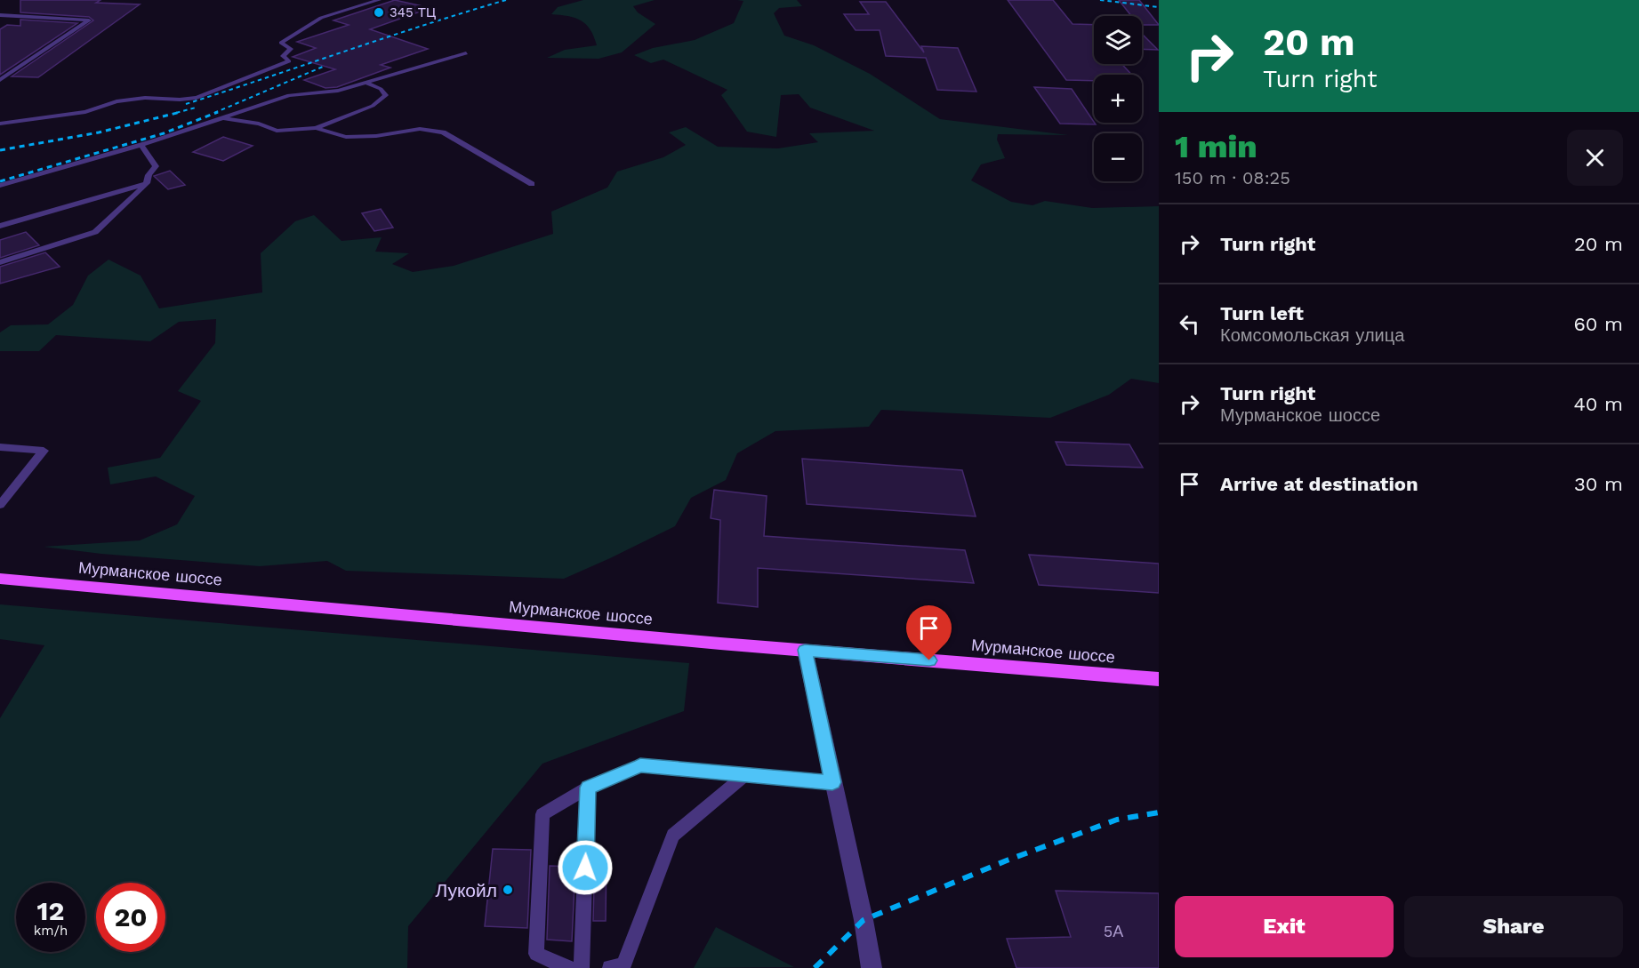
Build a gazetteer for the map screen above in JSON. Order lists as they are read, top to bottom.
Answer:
{
  "streets": {
    "main road": ["Мурманское шоссе"]
  },
  "places": ["345 ТЦ", "Лукойл"],
  "house_numbers": ["5А"],
  "page": {
    "turn": ["20 m", "Turn right"],
    "map_buttons": ["+", "−"],
    "heading": ["1 min", "150 m · 08:25"],
    "list": [
      {
        "name": "Turn right",
        "value": "20 m"
      },
      {
        "name": "Turn left",
        "note": "Комсомольская улица",
        "value": "60 m"
      },
      {
        "name": "Turn right",
        "note": "Мурманское шоссе",
        "value": "40 m"
      },
      {
        "name": "Arrive at destination",
        "value": "30 m"
      }
    ],
    "speed": "12 km/h",
    "limit": "20",
    "buttons": ["Exit", "Share"]
  }
}
